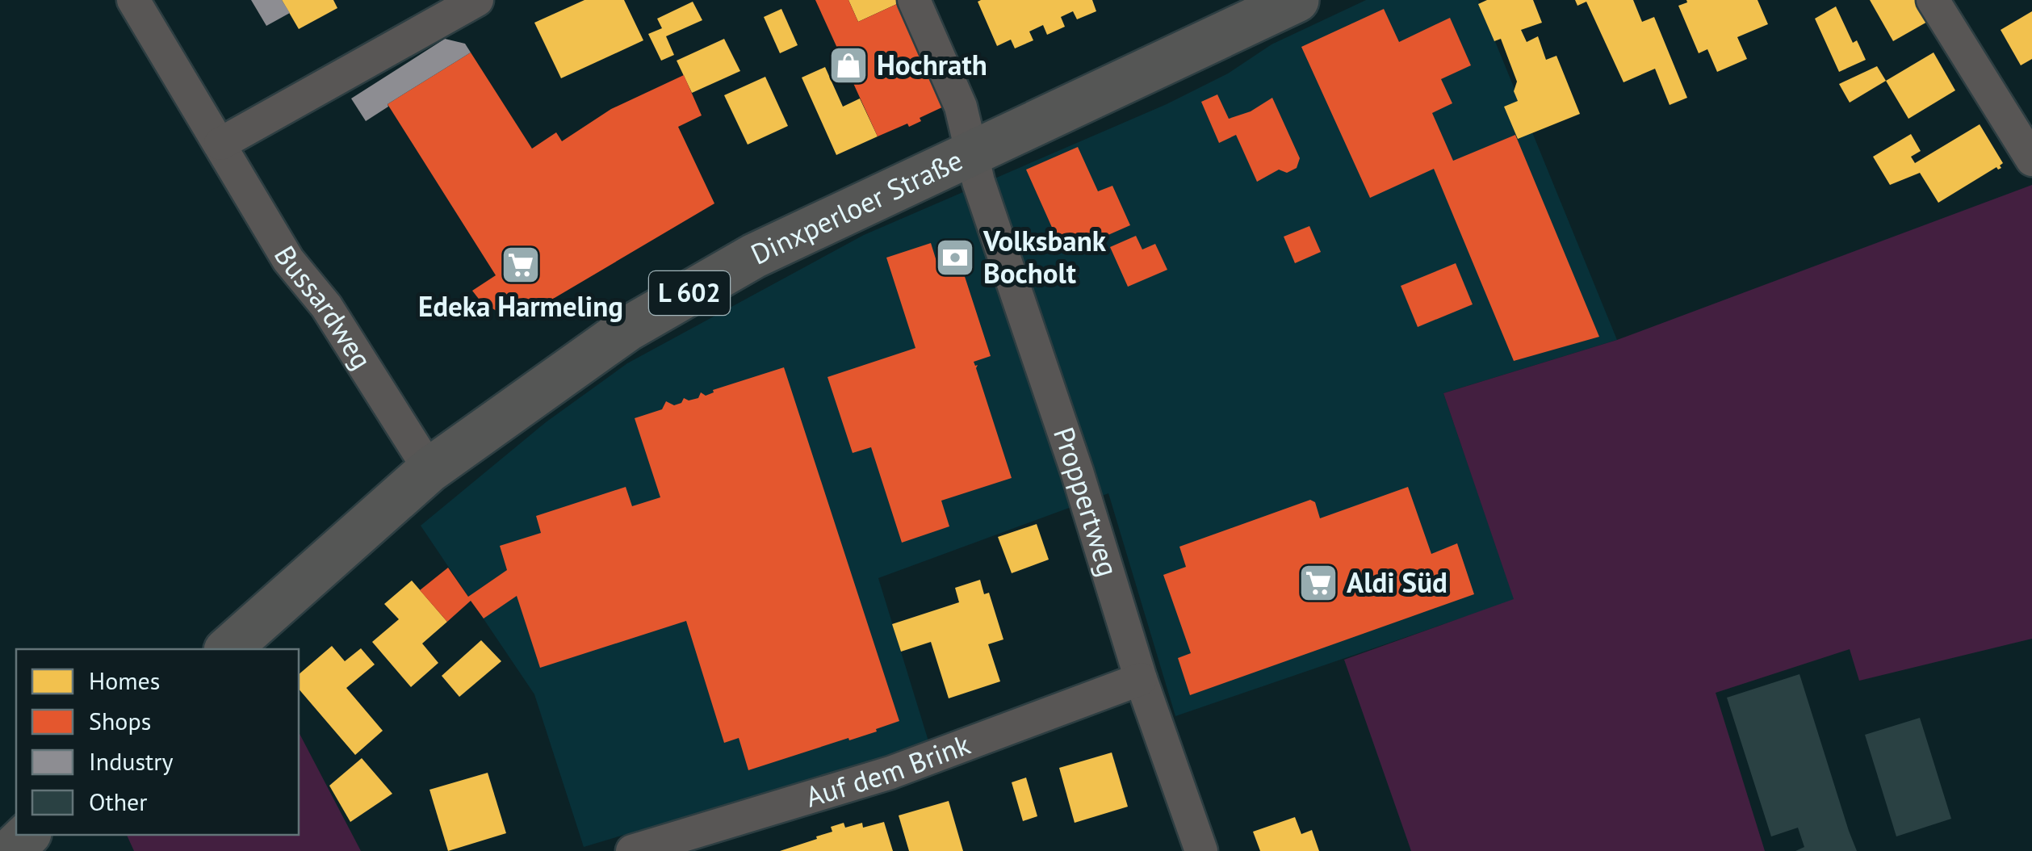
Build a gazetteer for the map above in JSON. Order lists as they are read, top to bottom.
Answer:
{
  "streets": {
    "main road": ["Dinxperloer Straße", "L 602"],
    "street": ["Bussardweg", "Proppertweg", "Auf dem Brink"]
  },
  "crossings": [
    ["Dinxperloer Straße", "Bussardweg"],
    ["Dinxperloer Straße", "Proppertweg"],
    ["Proppertweg", "Auf dem Brink"]
  ],
  "places": {
    "shop": ["Hochrath"],
    "bank": ["Volksbank Bocholt"],
    "supermarket": ["Edeka Harmeling", "Aldi Süd"]
  },
  "legend": [
    "Homes",
    "Shops",
    "Industry",
    "Other"
  ]
}
